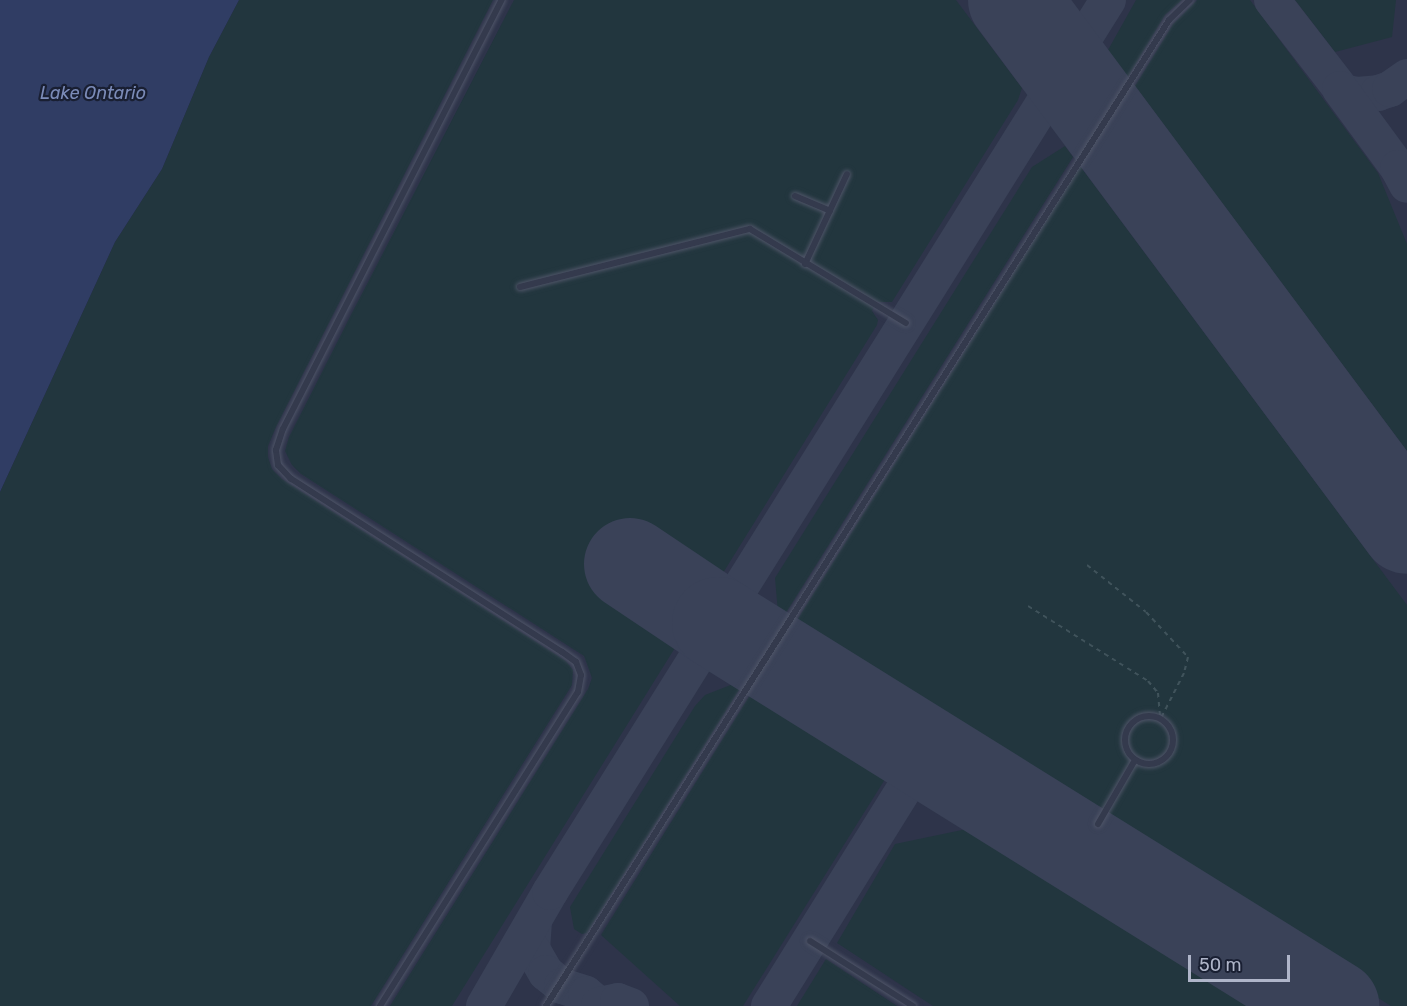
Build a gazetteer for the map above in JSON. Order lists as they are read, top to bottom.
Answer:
{
  "water": ["Lake Ontario"],
  "scale_bar": "50 m"
}
